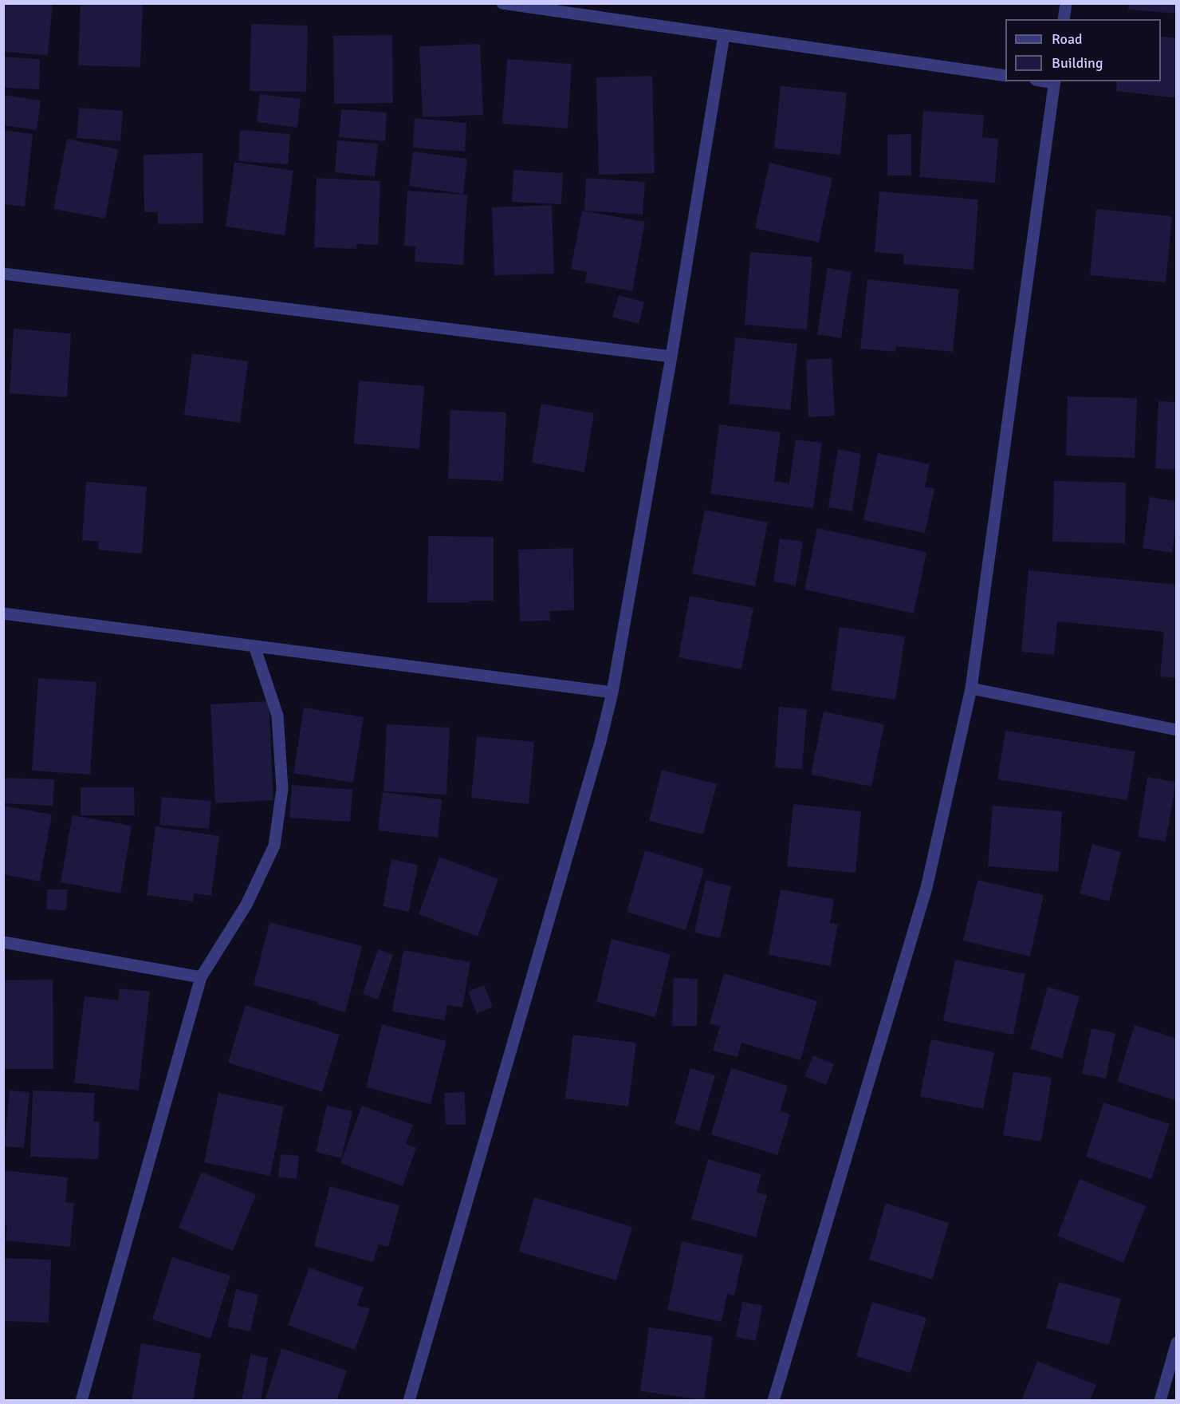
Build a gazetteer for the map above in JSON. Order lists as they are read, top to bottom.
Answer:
{
  "legend": ["Road", "Building"]
}
